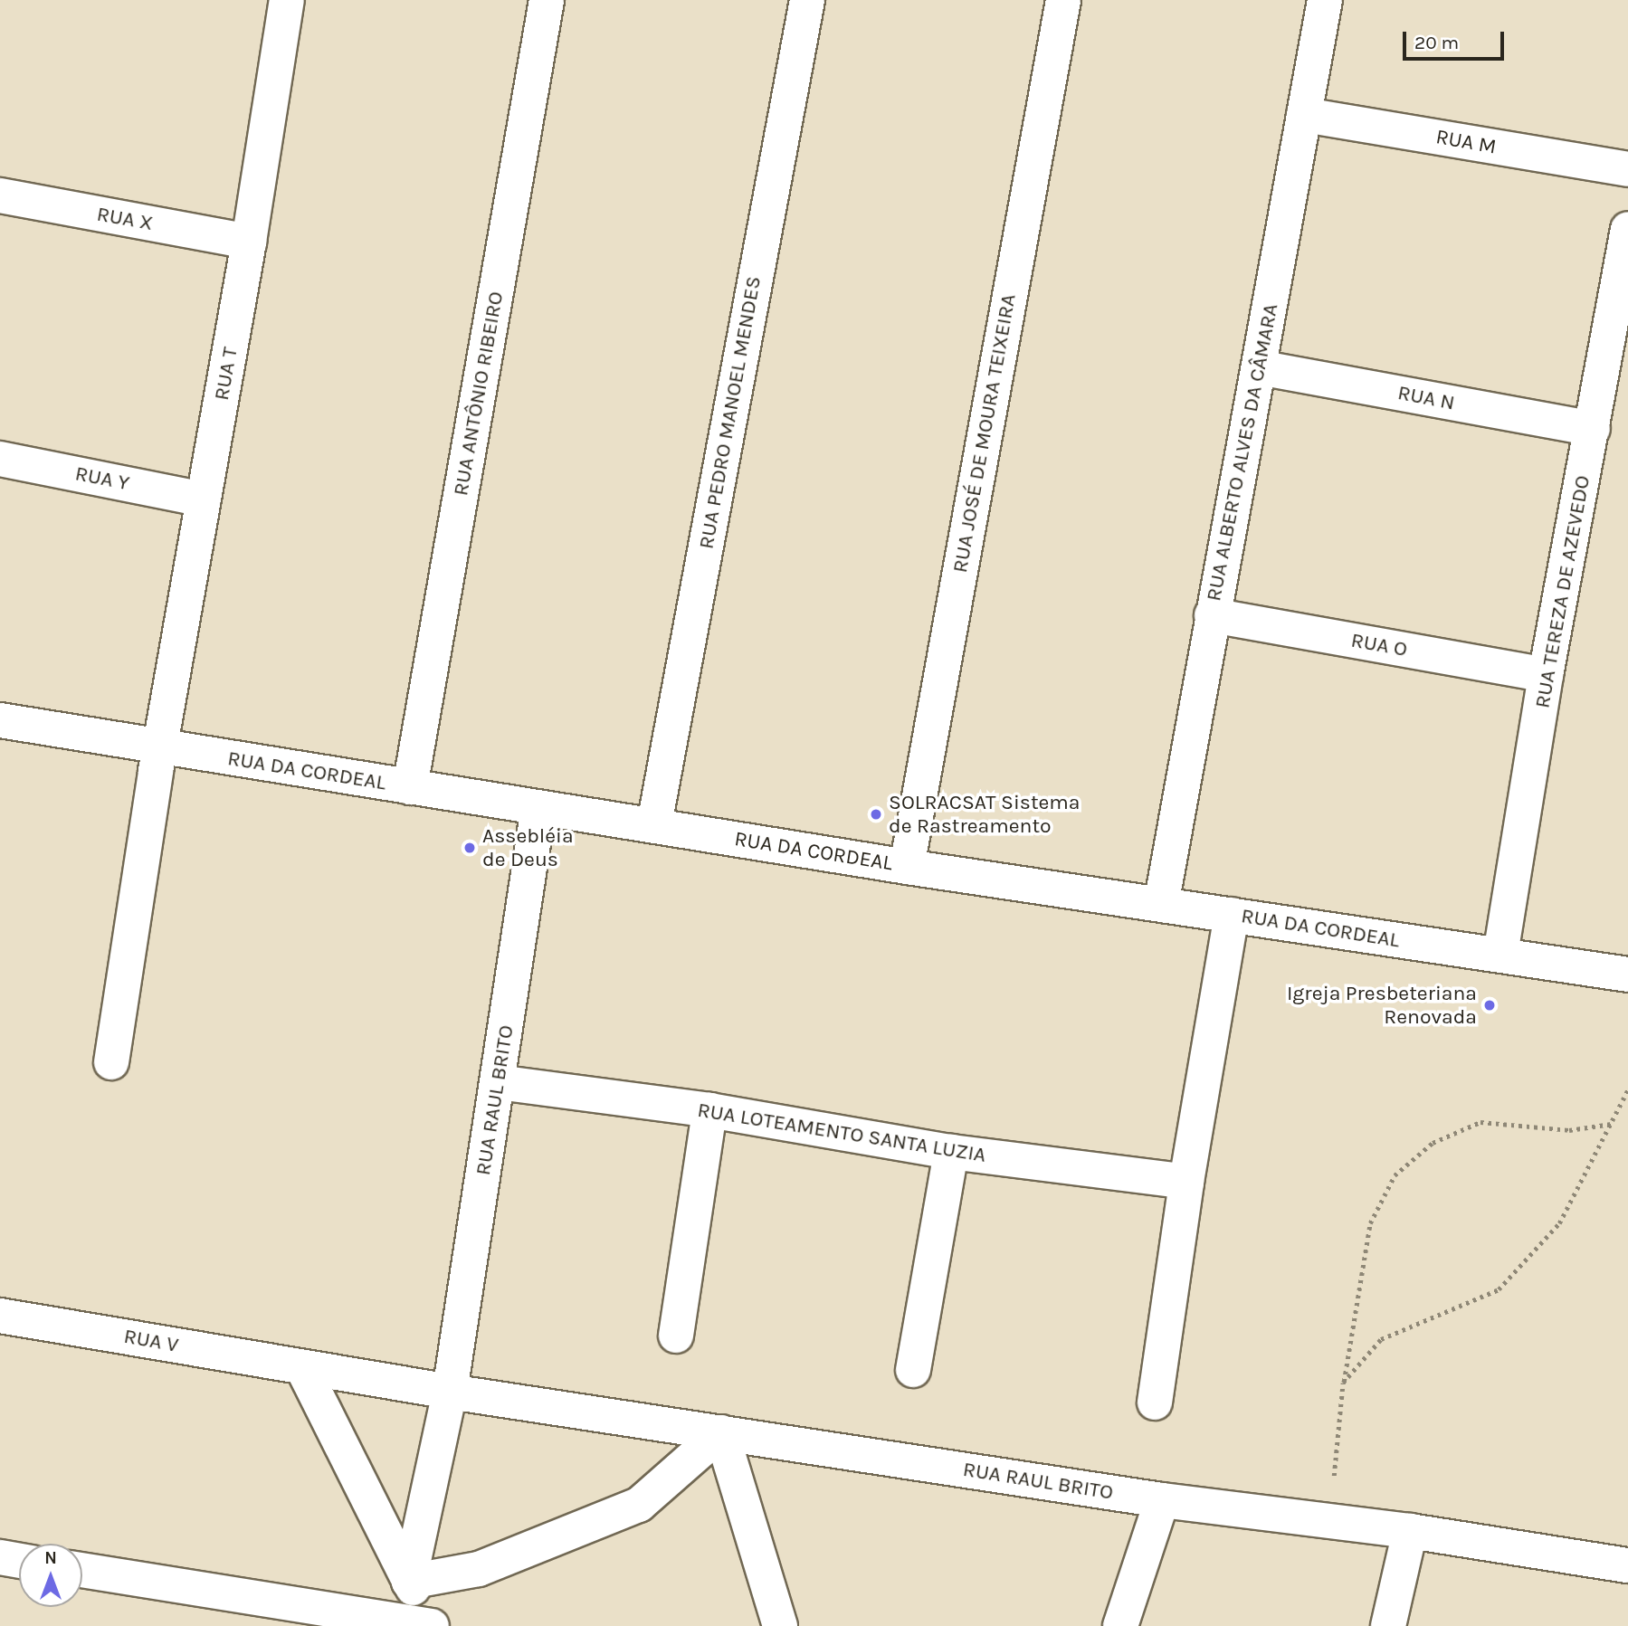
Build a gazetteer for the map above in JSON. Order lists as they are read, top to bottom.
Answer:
{
  "streets": {
    "street": [
      "RUA M",
      "RUA X",
      "RUA T",
      "RUA ANTÔNIO RIBEIRO",
      "RUA N",
      "RUA PEDRO MANOEL MENDES",
      "RUA JOSÉ DE MOURA TEIXEIRA",
      "RUA ALBERTO ALVES DA CÂMARA",
      "RUA Y",
      "RUA TEREZA DE AZEVEDO",
      "RUA O",
      "RUA DA CORDEAL",
      "RUA RAUL BRITO",
      "RUA LOTEAMENTO SANTA LUZIA",
      "RUA V"
    ]
  },
  "crossings": [
    ["RUA M", "RUA ALBERTO ALVES DA CÂMARA"],
    ["RUA X", "RUA T"],
    ["RUA T", "RUA Y"],
    ["RUA T", "RUA DA CORDEAL"],
    ["RUA ANTÔNIO RIBEIRO", "RUA DA CORDEAL"],
    ["RUA N", "RUA ALBERTO ALVES DA CÂMARA"],
    ["RUA N", "RUA TEREZA DE AZEVEDO"],
    ["RUA PEDRO MANOEL MENDES", "RUA DA CORDEAL"],
    ["RUA JOSÉ DE MOURA TEIXEIRA", "RUA DA CORDEAL"],
    ["RUA ALBERTO ALVES DA CÂMARA", "RUA O"],
    ["RUA ALBERTO ALVES DA CÂMARA", "RUA DA CORDEAL"],
    ["RUA TEREZA DE AZEVEDO", "RUA O"],
    ["RUA TEREZA DE AZEVEDO", "RUA DA CORDEAL"],
    ["RUA DA CORDEAL", "RUA RAUL BRITO"],
    ["RUA RAUL BRITO", "RUA LOTEAMENTO SANTA LUZIA"],
    ["RUA RAUL BRITO", "RUA V"]
  ],
  "places": ["SOLRACSAT Sistema de Rastreamento", "Assebléia de Deus", "Igreja Presbeteriana Renovada"],
  "scale_bar": "20 m",
  "north": "top"
}
